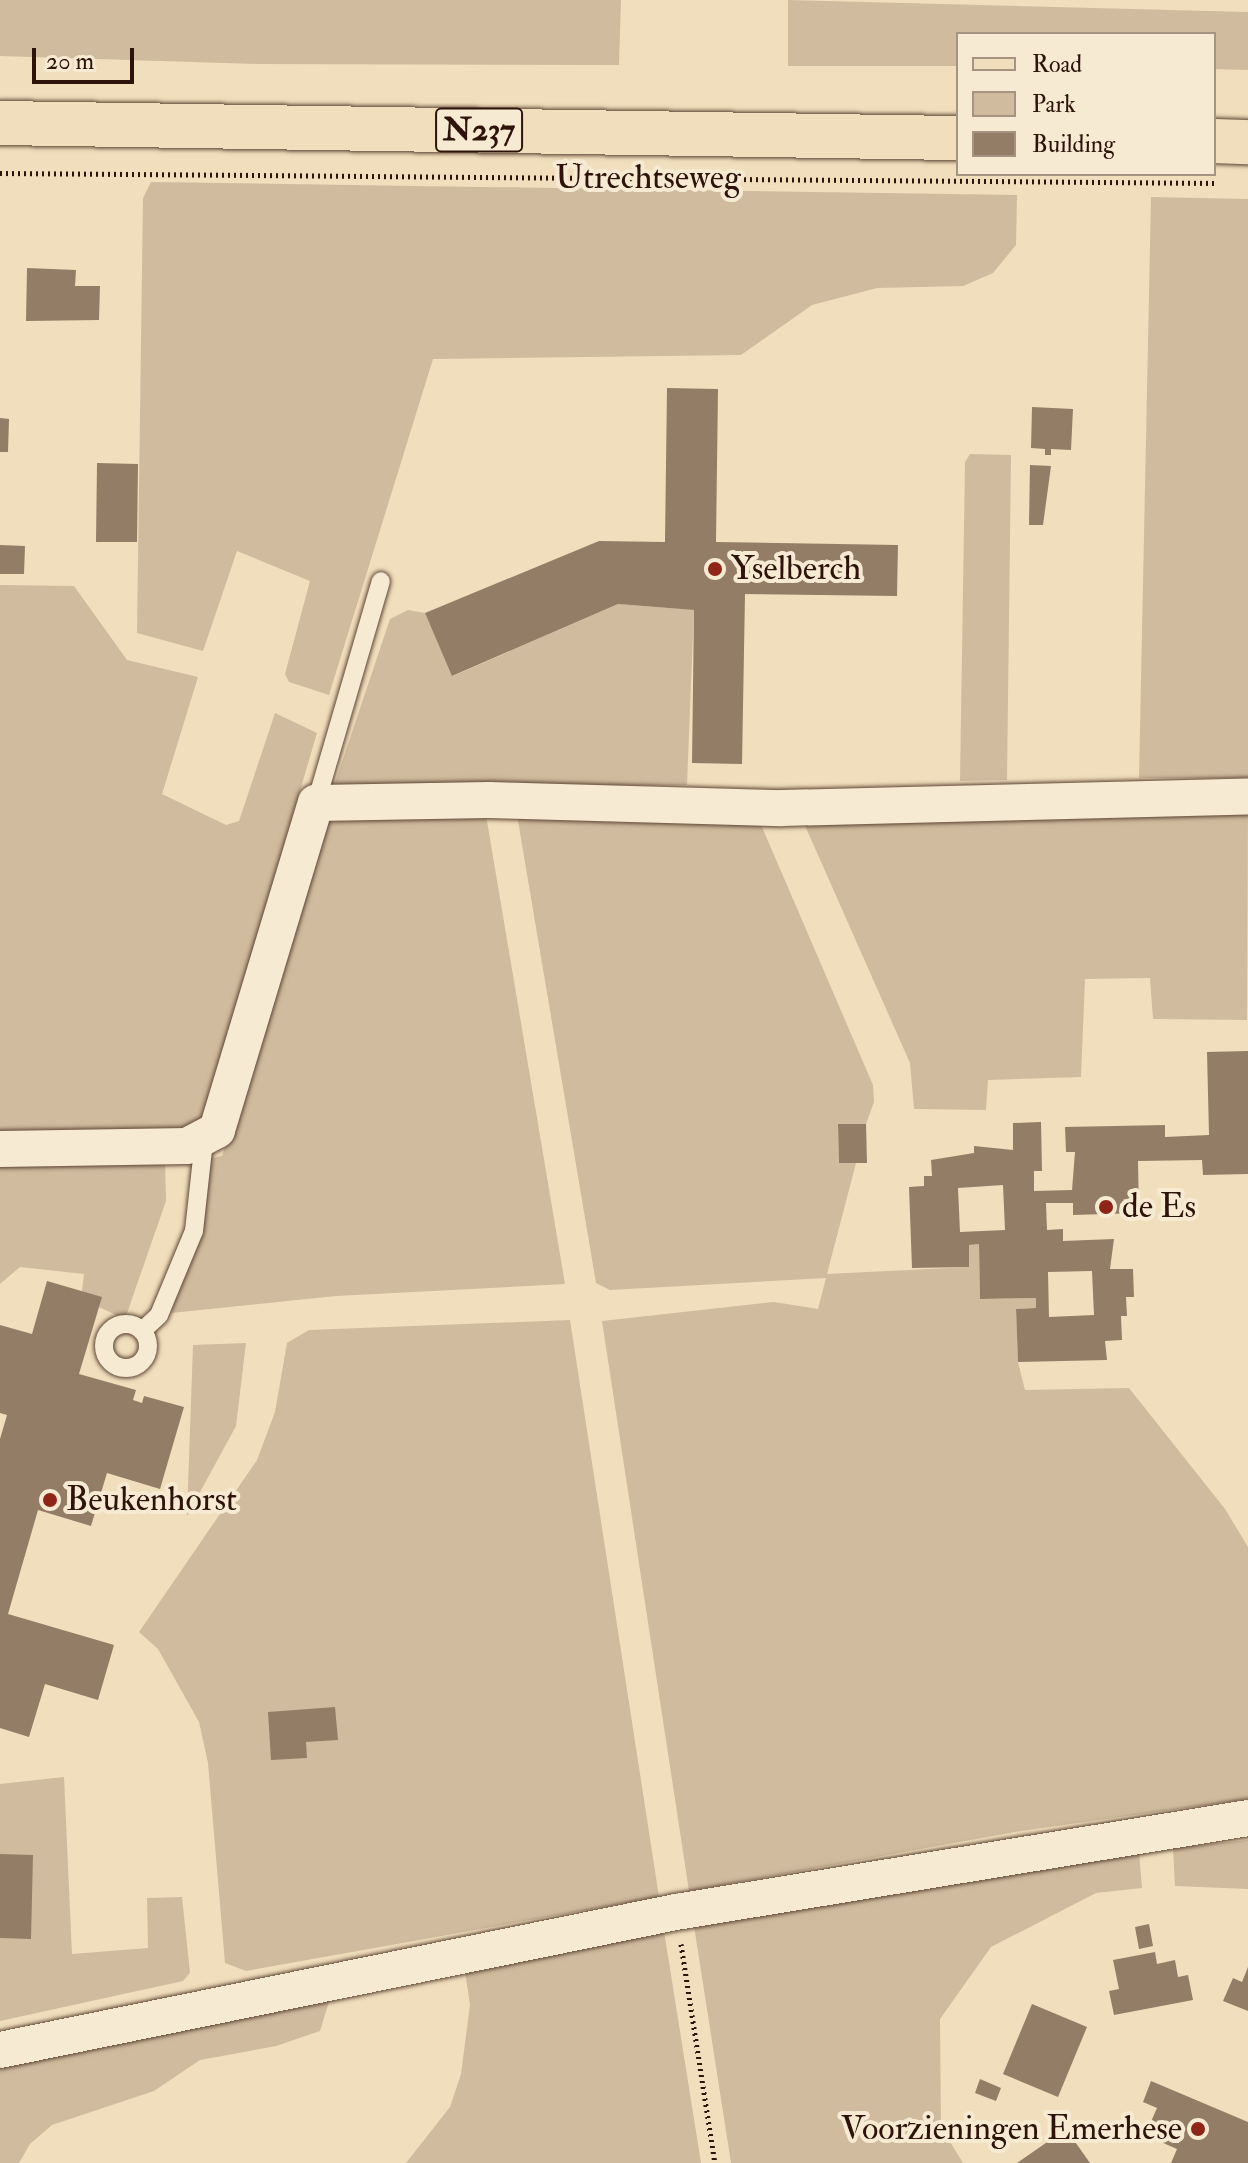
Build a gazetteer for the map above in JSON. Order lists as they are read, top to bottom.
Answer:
{
  "streets": {
    "main road": ["N237", "Utrechtseweg"]
  },
  "places": [
    "Yselberch",
    "de Es",
    "Beukenhorst",
    "Voorzieningen Emerhese"
  ],
  "legend": ["Road", "Park", "Building"],
  "scale_bar": "20 m"
}
